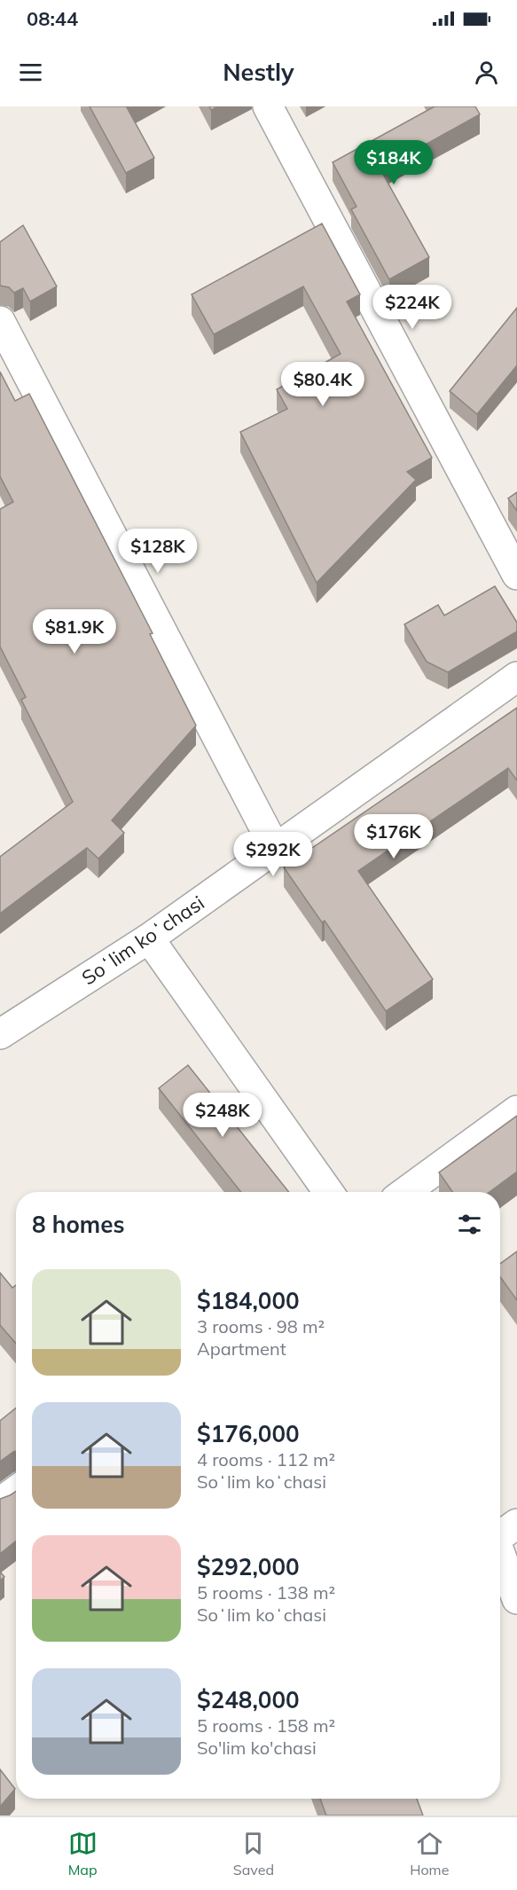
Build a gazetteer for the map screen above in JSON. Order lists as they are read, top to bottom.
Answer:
{
  "streets": {
    "street": ["Soʻlim koʻchasi"]
  },
  "page": {
    "status": "08:44",
    "header": "Nestly",
    "price": [
      "$184K",
      "$224K",
      "$80.4K",
      "$128K",
      "$81.9K",
      "$176K",
      "$292K",
      "$248K"
    ],
    "heading": "8 homes",
    "list": [
      {
        "name": "$184,000",
        "note": "3 rooms · 98 m² · Apartment"
      },
      {
        "name": "$176,000",
        "note": "4 rooms · 112 m² · Soʻlim koʻchasi"
      },
      {
        "name": "$292,000",
        "note": "5 rooms · 138 m² · Soʻlim koʻchasi"
      },
      {
        "name": "$248,000",
        "note": "5 rooms · 158 m² · So'lim ko'chasi"
      }
    ],
    "tabs": ["Map", "Saved", "Home"]
  }
}
